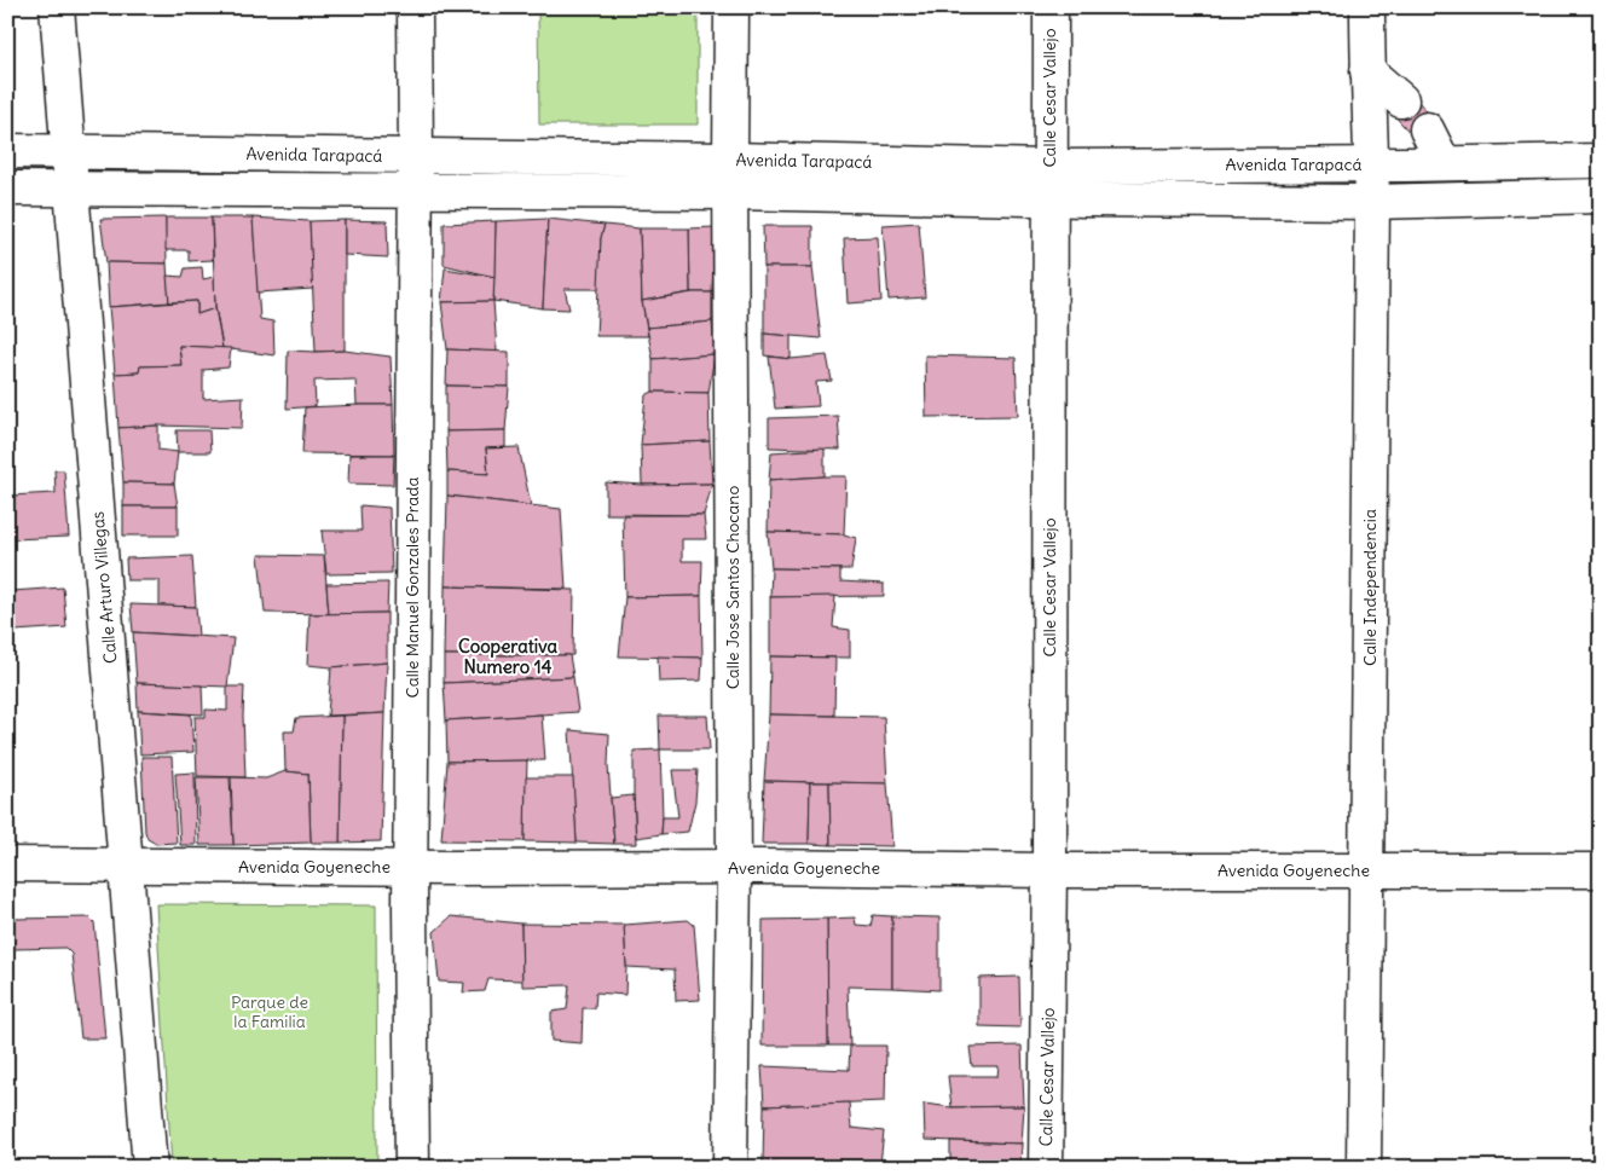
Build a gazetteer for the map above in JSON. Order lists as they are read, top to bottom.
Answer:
{
  "streets": {
    "street": [
      "Calle Cesar Vallejo",
      "Avenida Tarapacá",
      "Calle Arturo Villegas",
      "Calle Manuel Gonzales Prada",
      "Calle Jose Santos Chocano",
      "Calle Independencia",
      "Avenida Goyeneche"
    ]
  },
  "crossings": [
    ["Calle Cesar Vallejo", "Avenida Tarapacá"],
    ["Calle Cesar Vallejo", "Avenida Goyeneche"],
    ["Avenida Tarapacá", "Calle Arturo Villegas"],
    ["Avenida Tarapacá", "Calle Manuel Gonzales Prada"],
    ["Avenida Tarapacá", "Calle Jose Santos Chocano"],
    ["Avenida Tarapacá", "Calle Independencia"],
    ["Calle Arturo Villegas", "Avenida Goyeneche"],
    ["Calle Manuel Gonzales Prada", "Avenida Goyeneche"],
    ["Calle Jose Santos Chocano", "Avenida Goyeneche"],
    ["Calle Independencia", "Avenida Goyeneche"]
  ],
  "districts": ["Cooperativa Numero 14"],
  "parks": ["Parque de la Familia"]
}
